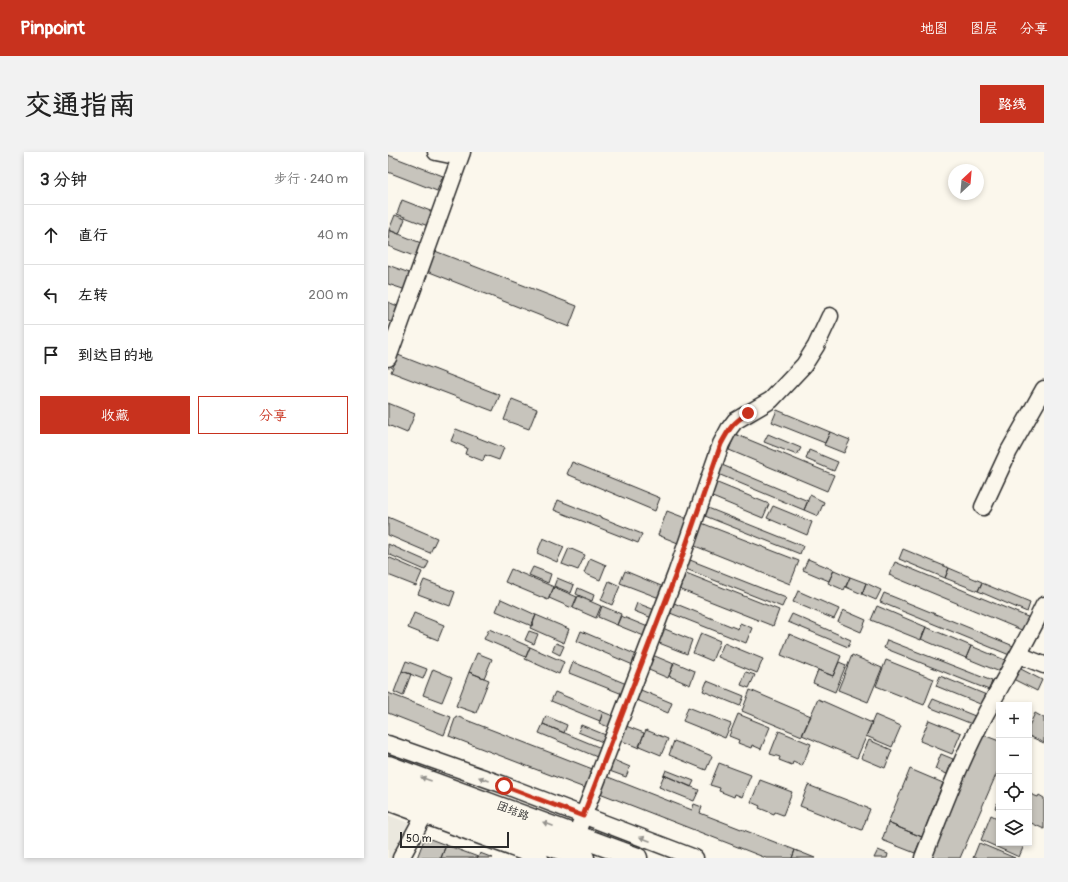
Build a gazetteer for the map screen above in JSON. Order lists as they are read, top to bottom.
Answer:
{
  "streets": {
    "main road": ["团结路"]
  },
  "scale_bar": "50 m",
  "north": "top right",
  "page": {
    "header": "Pinpoint",
    "nav": ["地图", "图层", "分享"],
    "title": "交通指南",
    "buttons": [
      "路线",
      ["收藏", "分享"]
    ],
    "heading": ["3 分钟", "步行 · 240 m"],
    "list": [
      ["直行", "40 m"],
      ["左转", "200 m"],
      "到达目的地"
    ],
    "map_buttons": ["+", "−"],
    "scale": "50 m"
  }
}
